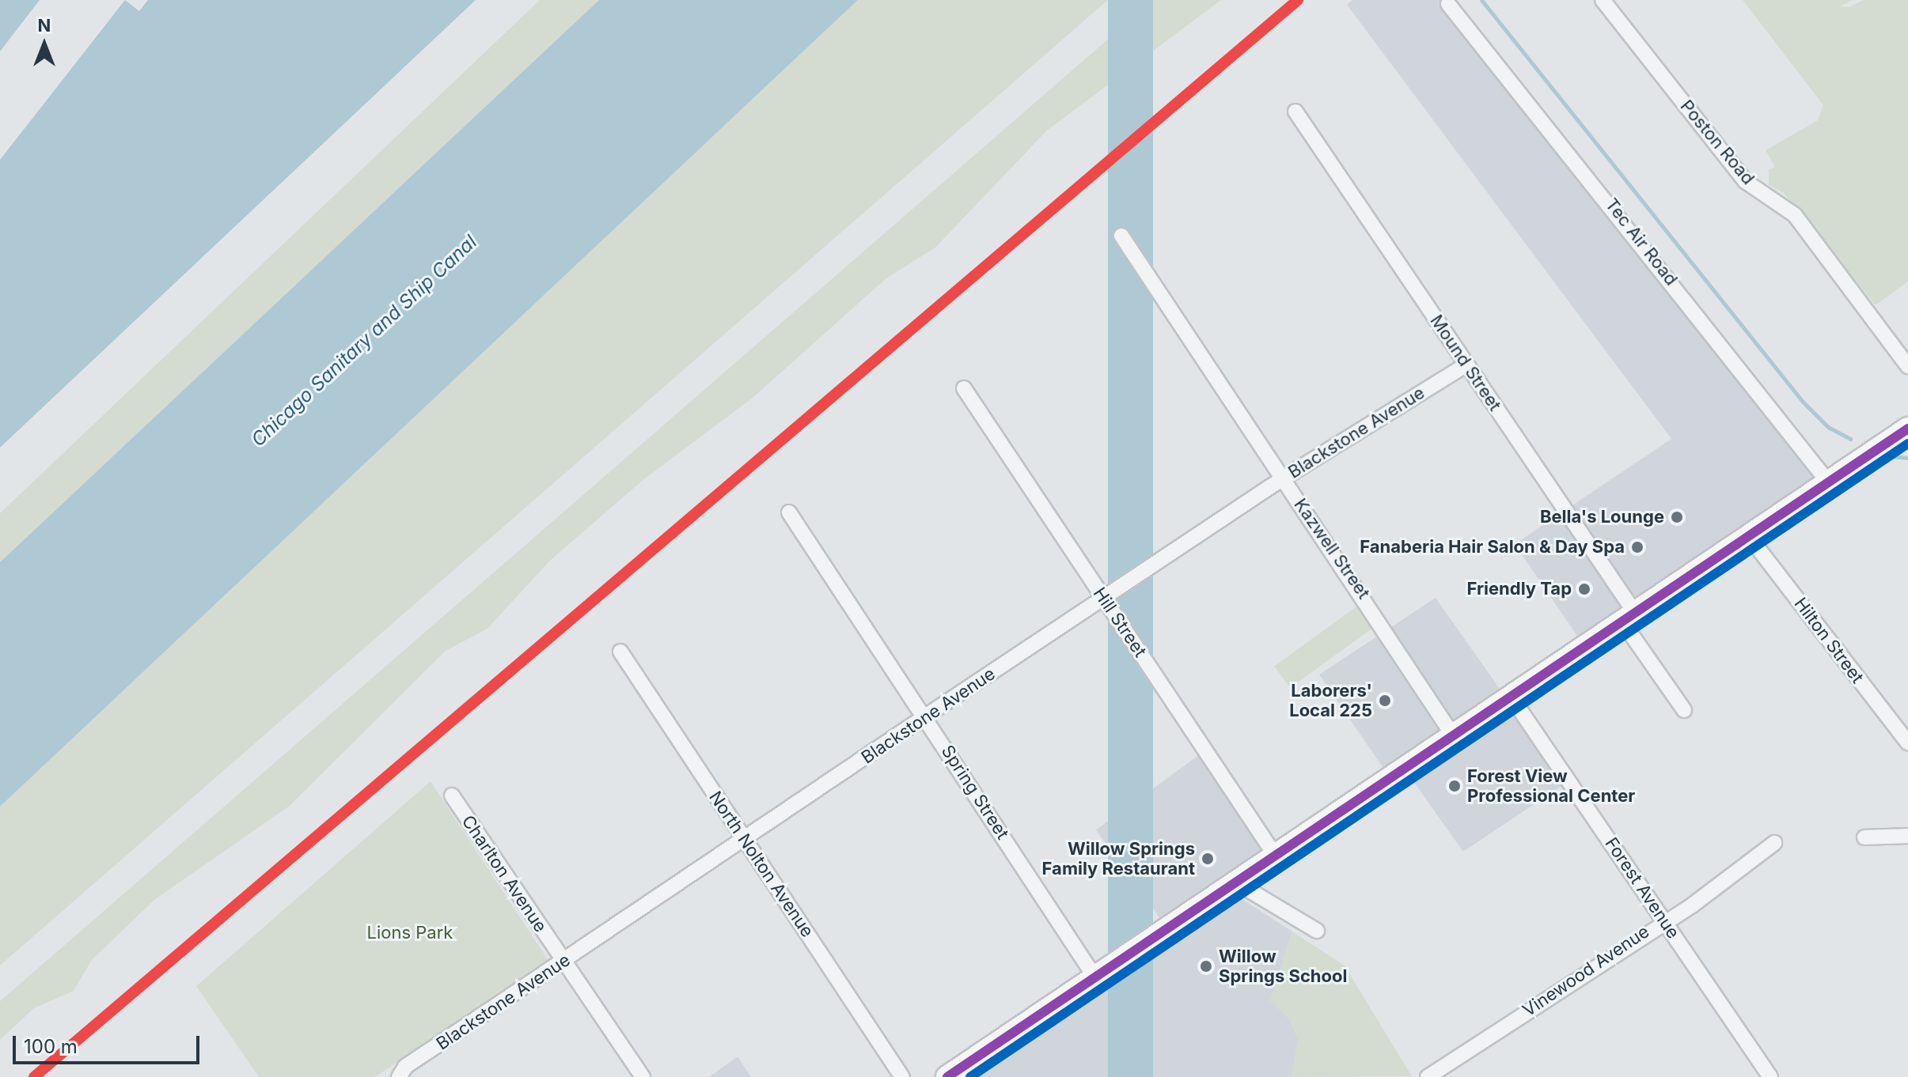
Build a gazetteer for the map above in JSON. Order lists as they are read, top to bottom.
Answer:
{
  "streets": {
    "street": [
      "Poston Road",
      "Tec Air Road",
      "Mound Street",
      "Blackstone Avenue",
      "Kazwell Street",
      "Hill Street",
      "Hilton Street",
      "Spring Street",
      "North Nolton Avenue",
      "Charlton Avenue",
      "Forest Avenue",
      "Vinewood Avenue"
    ]
  },
  "crossings": [
    ["Mound Street", "Blackstone Avenue"],
    ["Blackstone Avenue", "Kazwell Street"],
    ["Blackstone Avenue", "Hill Street"],
    ["Blackstone Avenue", "Spring Street"],
    ["Blackstone Avenue", "North Nolton Avenue"],
    ["Blackstone Avenue", "Charlton Avenue"],
    ["Forest Avenue", "Vinewood Avenue"]
  ],
  "water": ["Chicago Sanitary and Ship Canal"],
  "parks": ["Lions Park"],
  "places": [
    "Bella's Lounge",
    "Fanaberia Hair Salon & Day Spa",
    "Friendly Tap",
    "Laborers' Local 225",
    "Forest View Professional Center",
    "Willow Springs Family Restaurant",
    "Willow Springs School"
  ],
  "scale_bar": "100 m",
  "north": "top"
}
